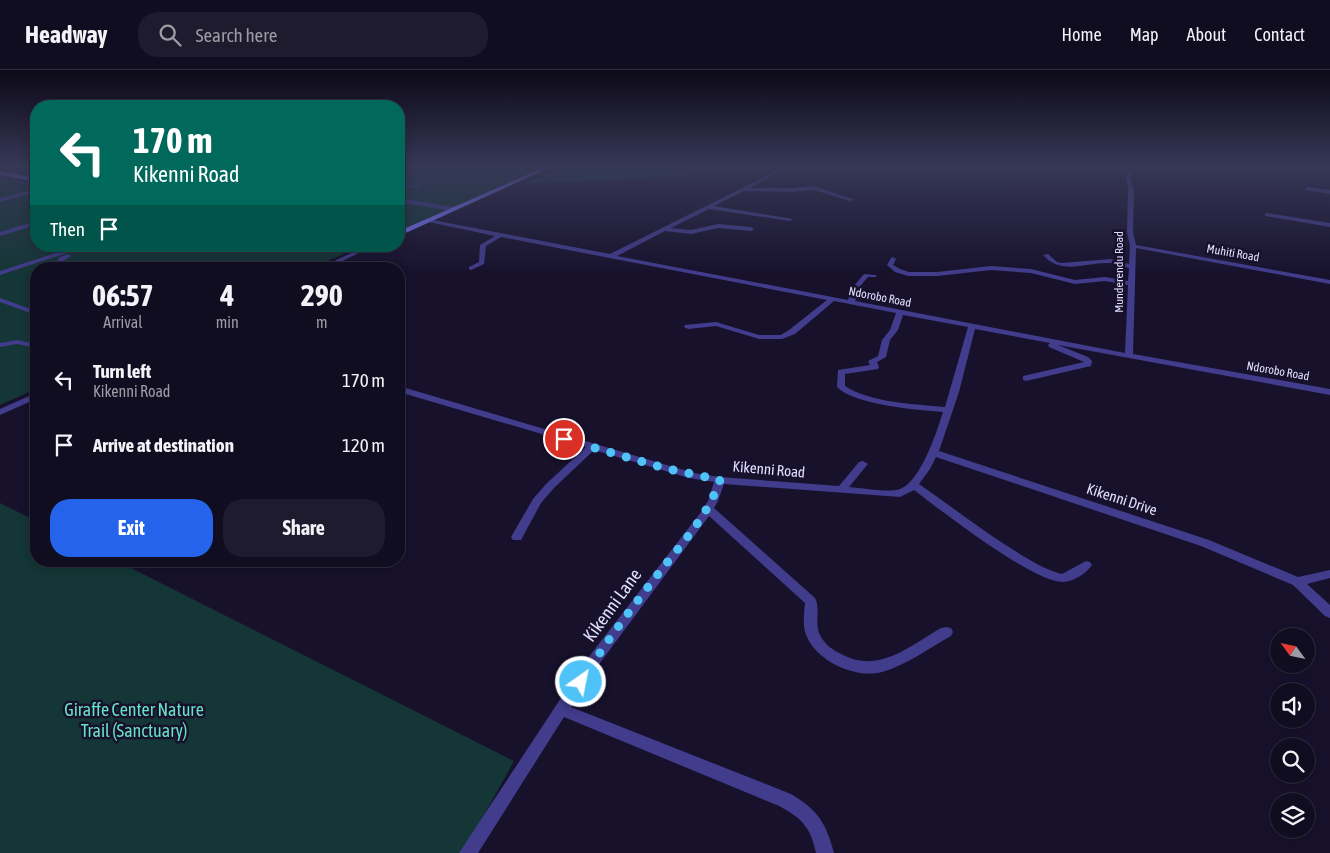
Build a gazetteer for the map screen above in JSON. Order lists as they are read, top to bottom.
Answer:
{
  "streets": {
    "street": [
      "Muhiti Road",
      "Munderendu Road",
      "Ndorobo Road",
      "Kikenni Road",
      "Kikenni Drive",
      "Kikenni Lane"
    ]
  },
  "crossings": [
    ["Muhiti Road", "Munderendu Road"],
    ["Munderendu Road", "Ndorobo Road"],
    ["Kikenni Road", "Kikenni Lane"]
  ],
  "parks": ["Giraffe Center Nature Trail (Sanctuary)"],
  "north": "top left",
  "page": {
    "header": "Headway",
    "search": "Search here",
    "nav": [
      "Home",
      "Map",
      "About",
      "Contact"
    ],
    "turn": ["170 m", "Kikenni Road"],
    "then": "Then",
    "eta": [
      "06:57",
      "Arrival",
      "4",
      "min",
      "290",
      "m"
    ],
    "list": [
      {
        "name": "Turn left",
        "note": "Kikenni Road",
        "value": "170 m"
      },
      {
        "name": "Arrive at destination",
        "value": "120 m"
      }
    ],
    "buttons": ["Exit", "Share"]
  }
}
